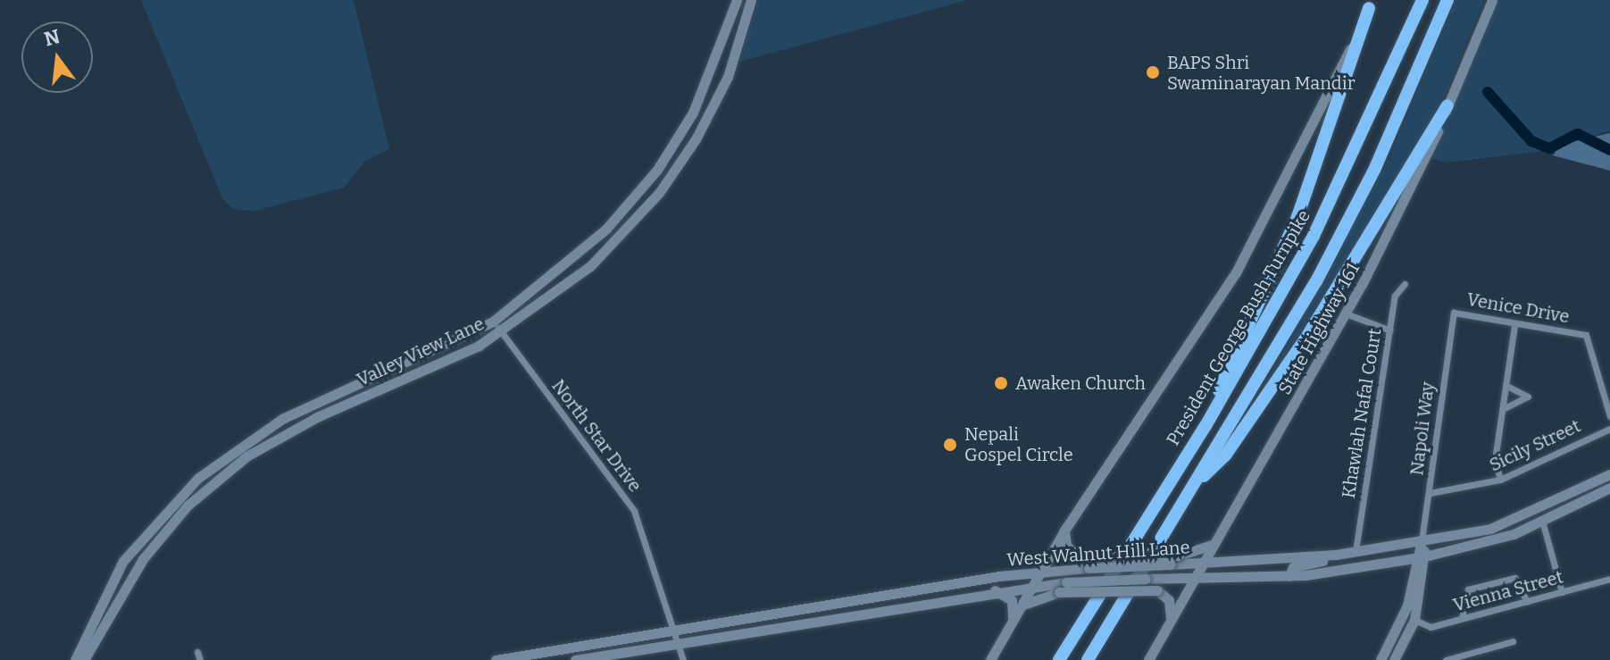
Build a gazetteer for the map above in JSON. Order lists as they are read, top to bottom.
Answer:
{
  "streets": {
    "highway": ["President George Bush Turnpike"],
    "main road": ["State Highway 161", "Valley View Lane", "West Walnut Hill Lane"],
    "street": [
      "Venice Drive",
      "Khawlah Nafal Court",
      "Napoli Way",
      "North Star Drive",
      "Sicily Street",
      "Vienna Street"
    ]
  },
  "crossings": [
    ["Venice Drive", "Napoli Way"],
    ["State Highway 161", "West Walnut Hill Lane"],
    ["Valley View Lane", "North Star Drive"],
    ["Khawlah Nafal Court", "West Walnut Hill Lane"],
    ["Napoli Way", "Sicily Street"],
    ["Napoli Way", "West Walnut Hill Lane"],
    ["North Star Drive", "West Walnut Hill Lane"]
  ],
  "places": ["BAPS Shri Swaminarayan Mandir", "Awaken Church", "Nepali Gospel Circle"],
  "north": "top"
}
